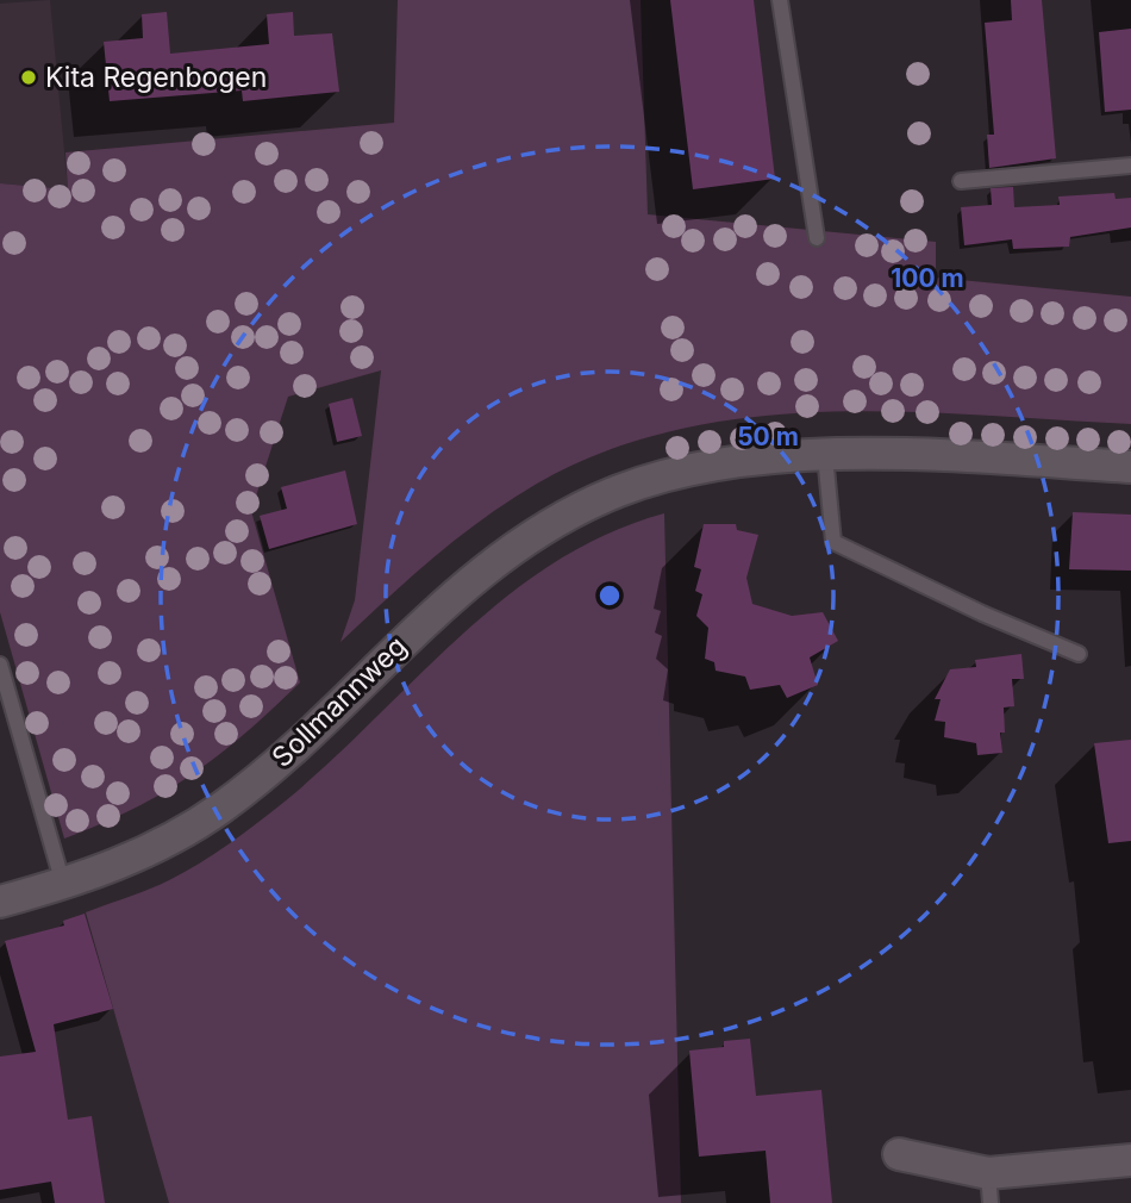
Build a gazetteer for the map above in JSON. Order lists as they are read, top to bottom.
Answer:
{
  "streets": {
    "street": ["Sollmannweg"]
  },
  "places": ["Kita Regenbogen"],
  "rings": ["100 m", "50 m"]
}
